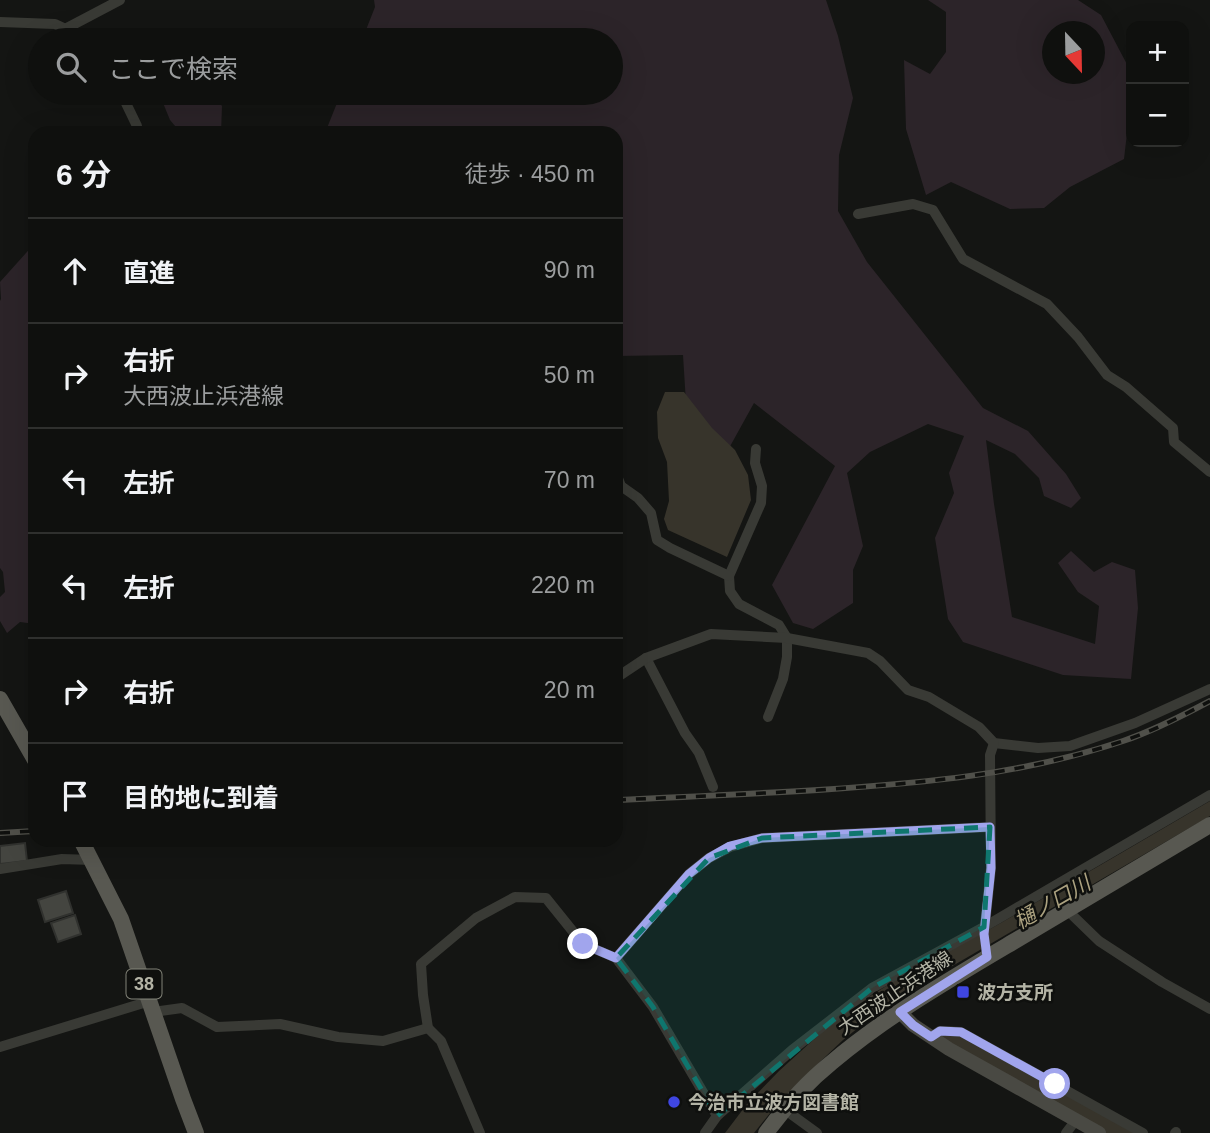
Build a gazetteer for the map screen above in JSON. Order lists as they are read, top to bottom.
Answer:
{
  "streets": {
    "main road": ["38", "大西波止浜港線"]
  },
  "water": ["樋ノ口川"],
  "places": {
    "transit": ["波方支所"],
    "other": ["今治市立波方図書館"]
  },
  "north": "bottom",
  "page": {
    "map_buttons": ["+", "−"],
    "search": "ここで検索",
    "heading": ["6 分", "徒歩 · 450 m"],
    "list": [
      ["直進", "90 m"],
      ["右折", "大西波止浜港線", "50 m"],
      ["左折", "70 m"],
      ["左折", "220 m"],
      ["右折", "20 m"],
      "目的地に到着"
    ]
  }
}
